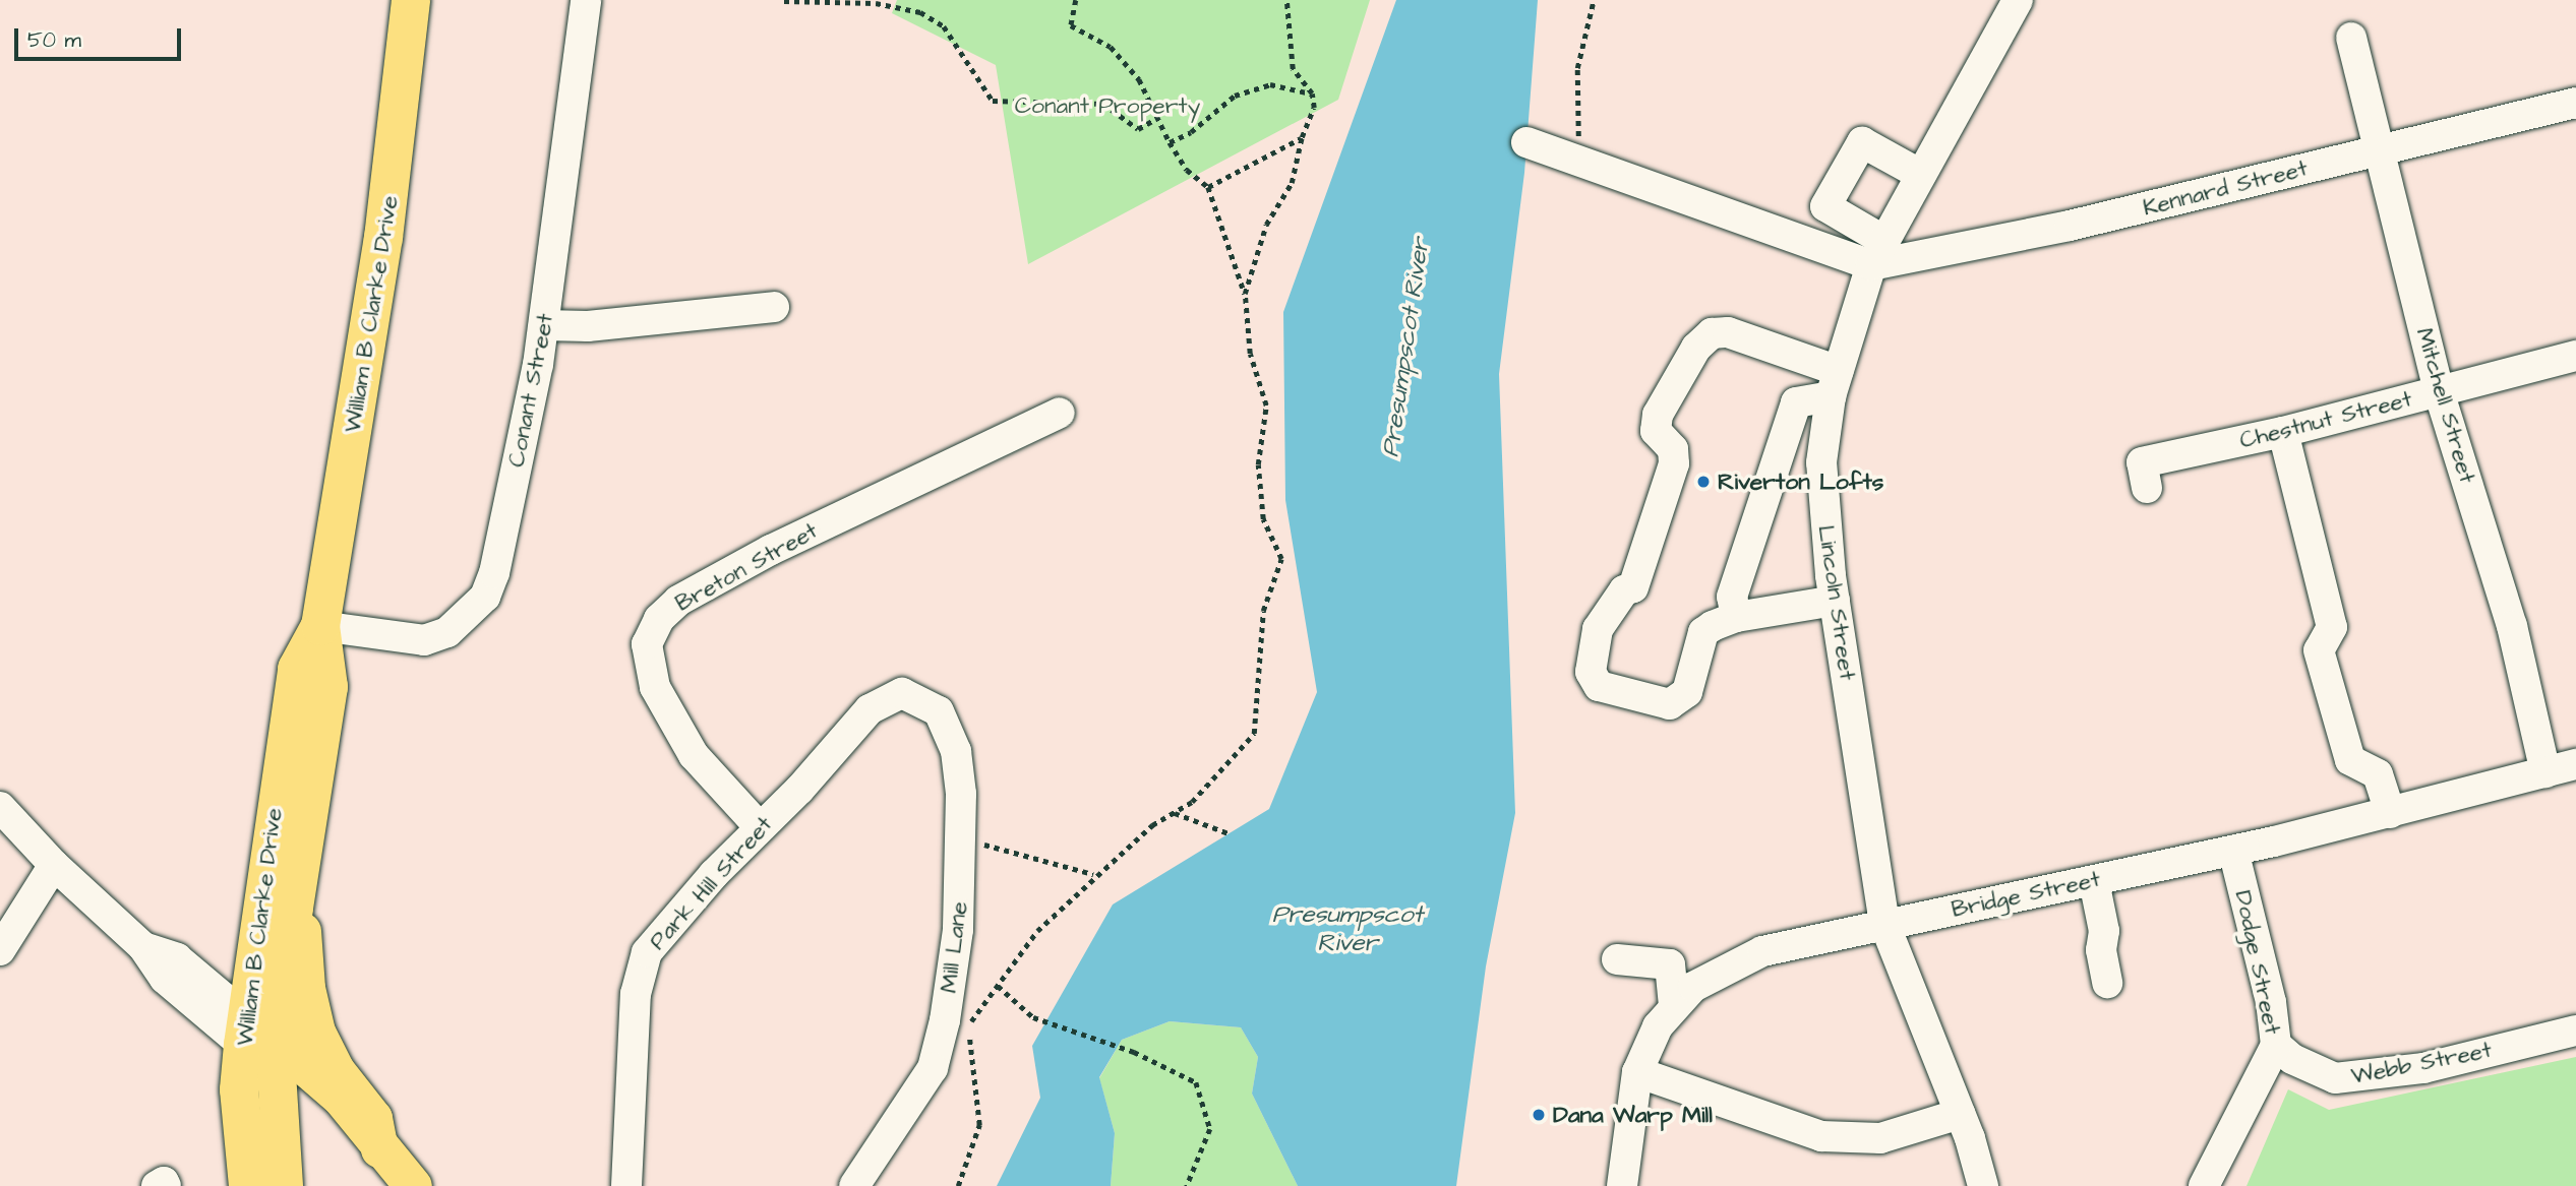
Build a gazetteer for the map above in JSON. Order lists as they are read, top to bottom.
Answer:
{
  "streets": {
    "highway": ["William B Clarke Drive"],
    "street": [
      "Kennard Street",
      "Conant Street",
      "Mitchell Street",
      "Chestnut Street",
      "Breton Street",
      "Lincoln Street",
      "Park Hill Street",
      "Bridge Street",
      "Mill Lane",
      "Dodge Street",
      "Webb Street"
    ]
  },
  "crossings": [
    ["Kennard Street", "Mitchell Street"],
    ["Kennard Street", "Lincoln Street"],
    ["William B Clarke Drive", "Conant Street"],
    ["Mitchell Street", "Chestnut Street"],
    ["Mitchell Street", "Bridge Street"],
    ["Breton Street", "Park Hill Street"],
    ["Lincoln Street", "Bridge Street"],
    ["Park Hill Street", "Mill Lane"],
    ["Bridge Street", "Dodge Street"],
    ["Dodge Street", "Webb Street"]
  ],
  "water": ["Presumpscot River"],
  "parks": ["Conant Property"],
  "places": ["Riverton Lofts", "Dana Warp Mill"],
  "scale_bar": "50 m"
}
